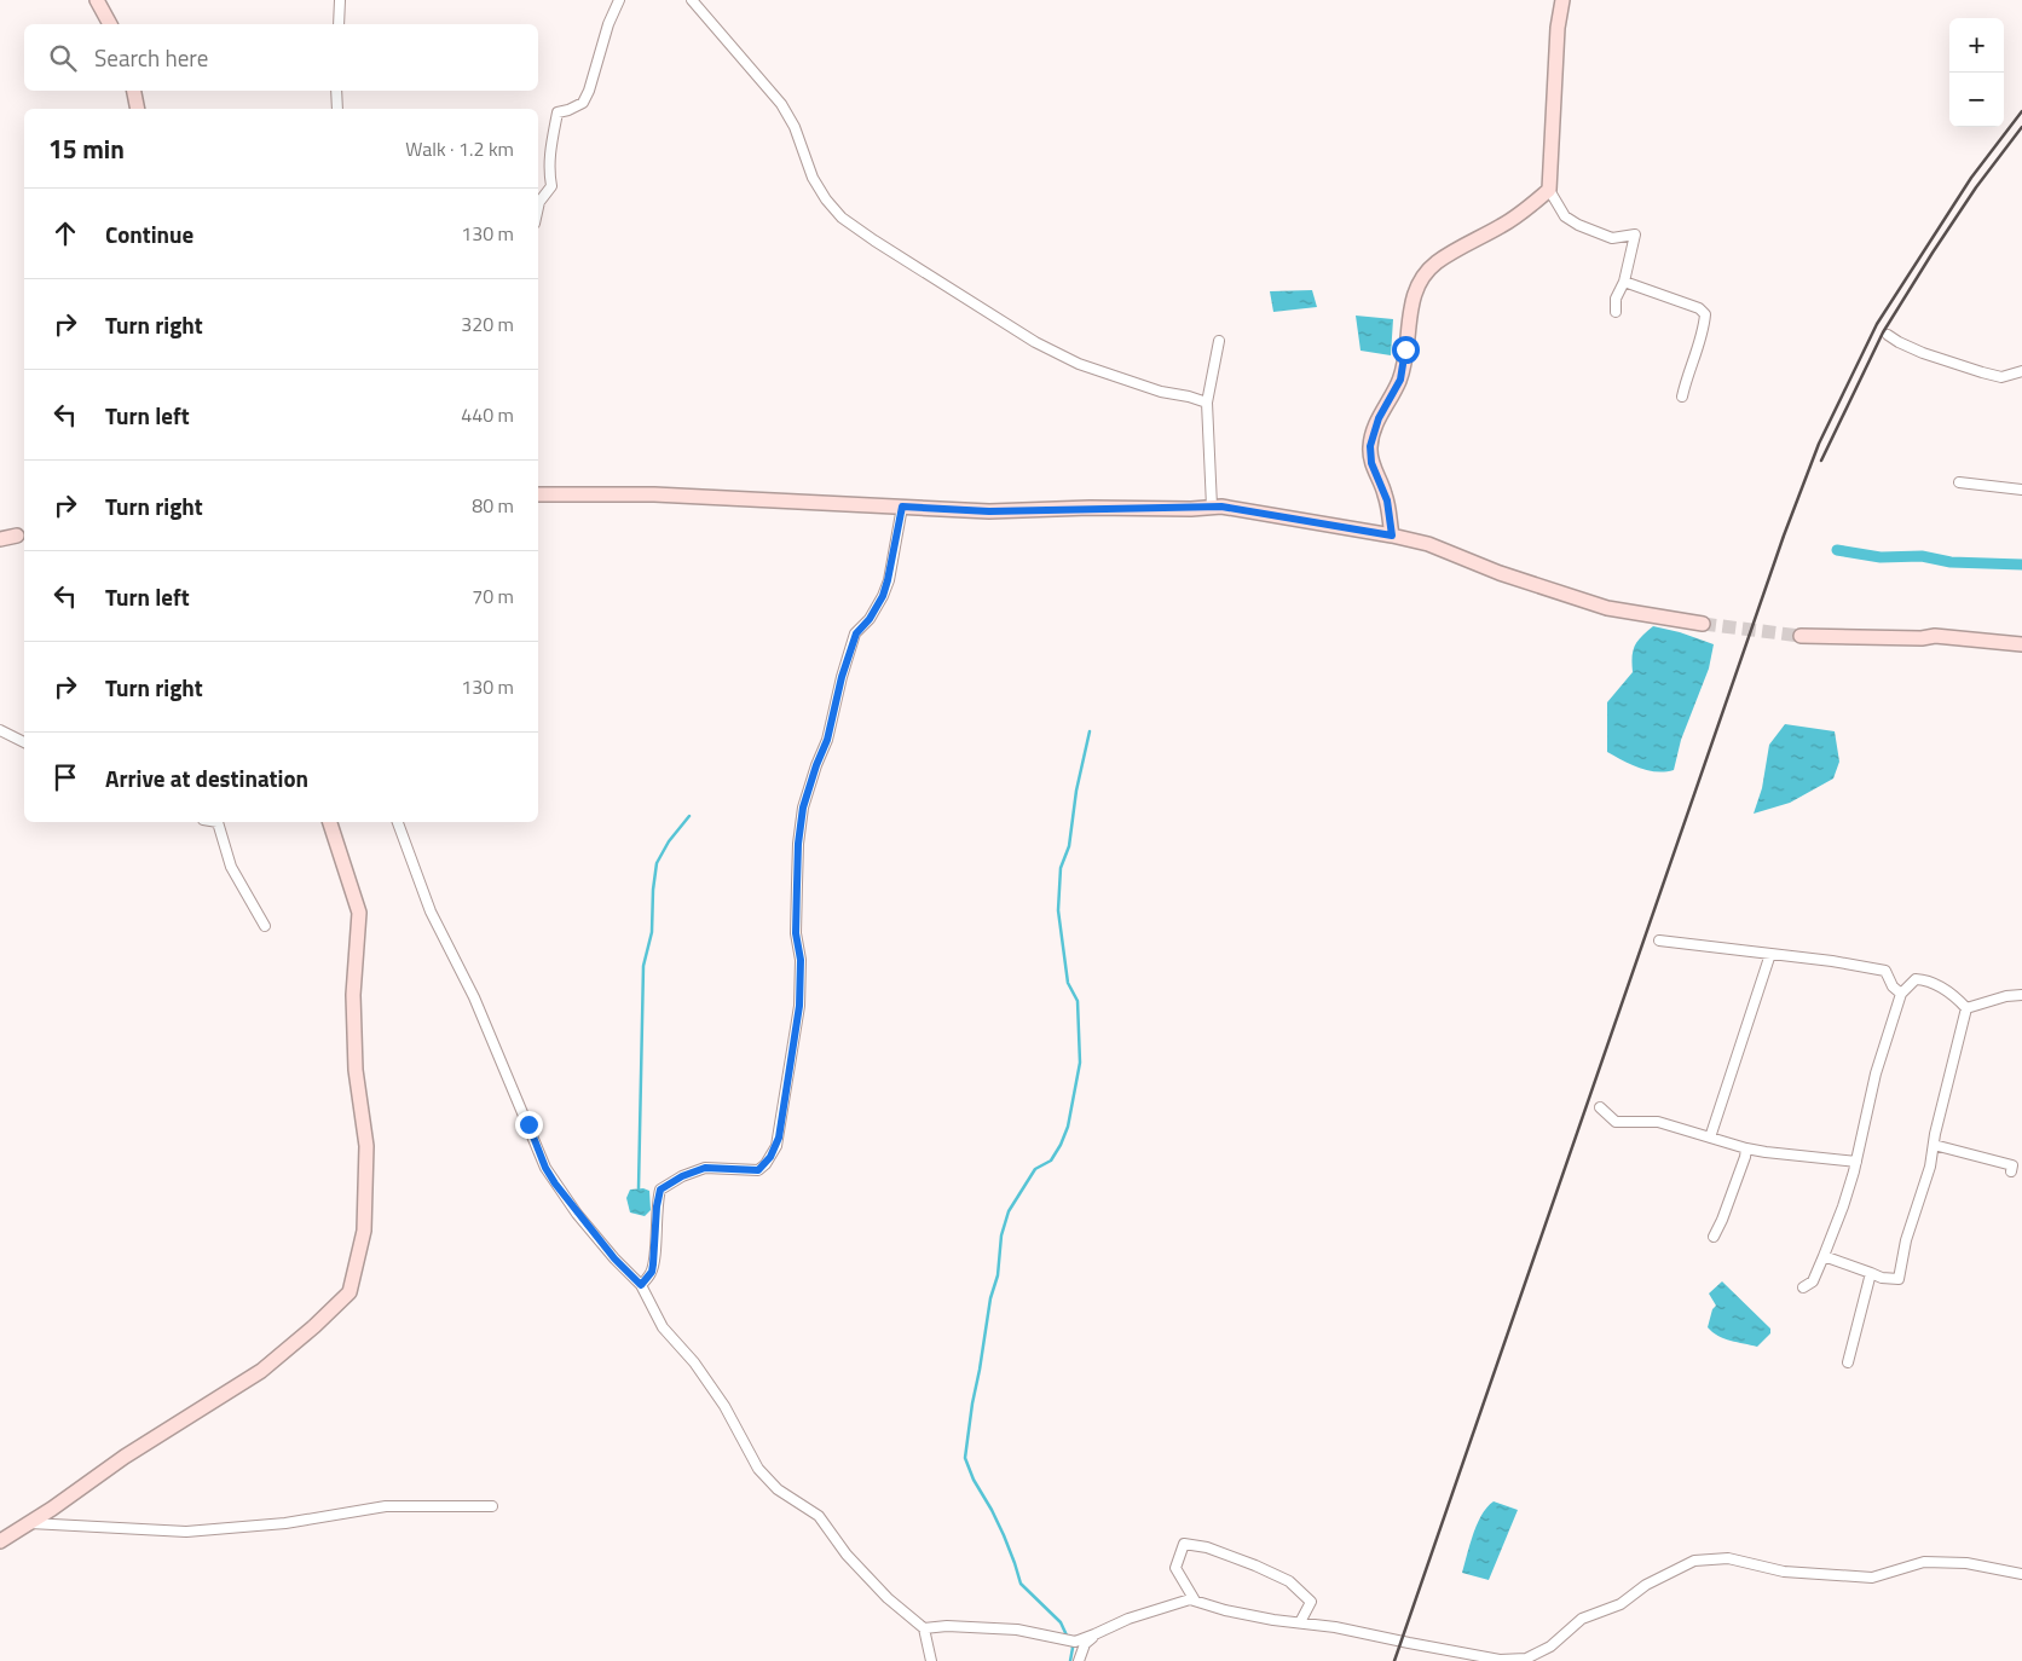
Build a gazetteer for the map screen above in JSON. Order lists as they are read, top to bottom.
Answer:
{
  "page": {
    "map_buttons": ["+", "−"],
    "search": "Search here",
    "heading": ["15 min", "Walk · 1.2 km"],
    "list": [
      ["Continue", "130 m"],
      ["Turn right", "320 m"],
      ["Turn left", "440 m"],
      ["Turn right", "80 m"],
      ["Turn left", "70 m"],
      ["Turn right", "130 m"],
      "Arrive at destination"
    ]
  }
}
